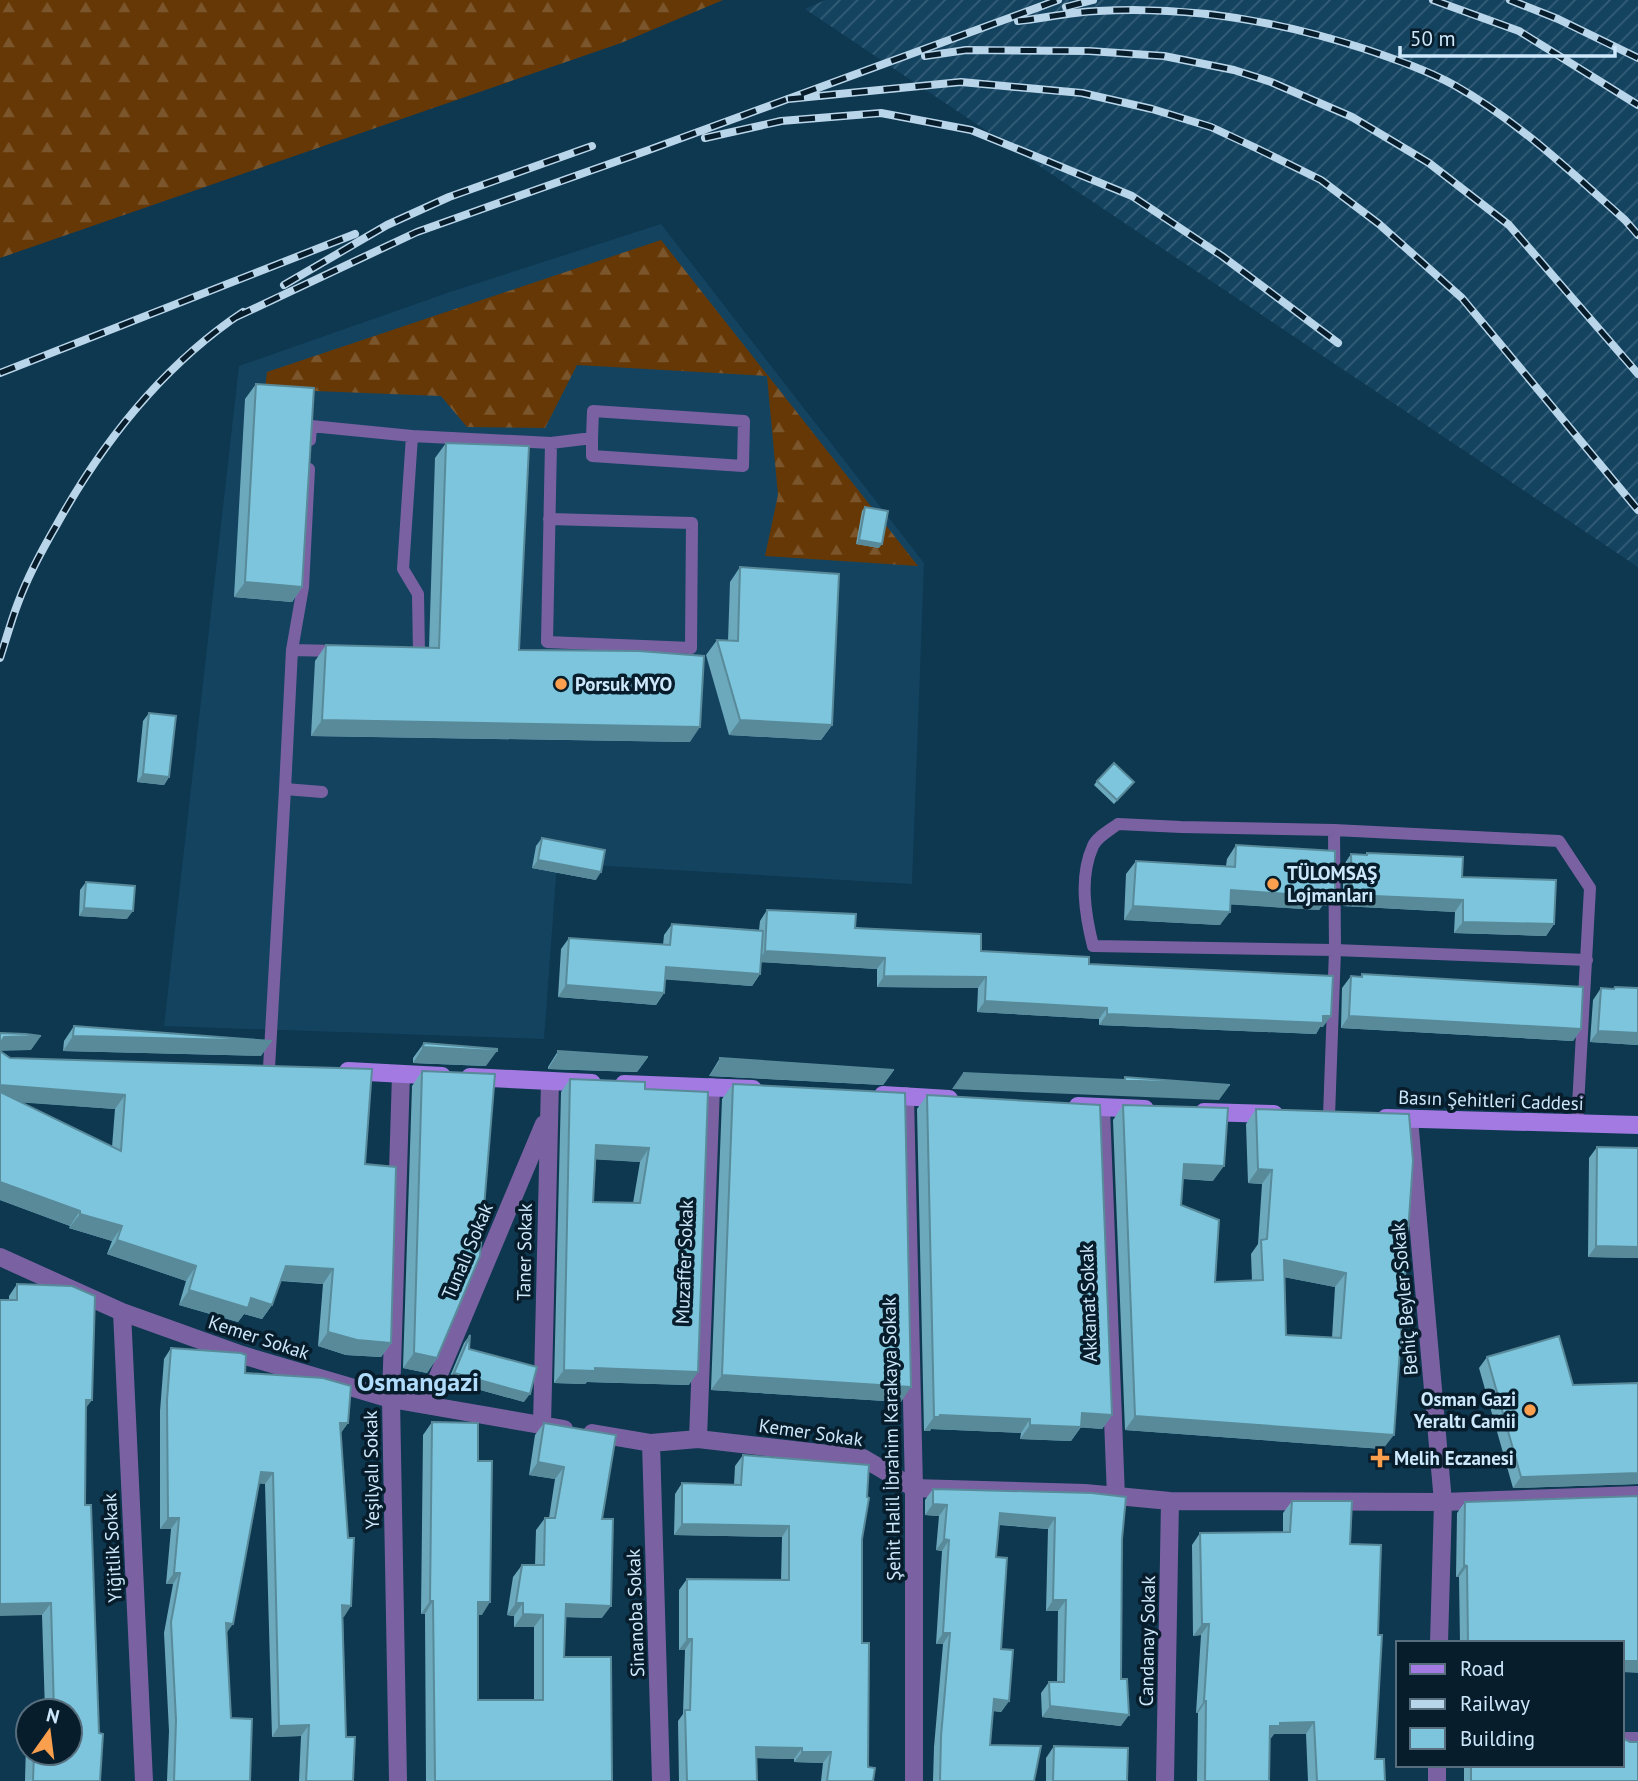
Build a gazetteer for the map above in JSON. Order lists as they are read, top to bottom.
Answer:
{
  "streets": {
    "main road": ["Basın Şehitleri Caddesi"],
    "street": [
      "Tunalı Sokak",
      "Taner Sokak",
      "Muzaffer Sokak",
      "Behiç Beyler Sokak",
      "Akkanat Sokak",
      "Kemer Sokak",
      "Şehit Halil İbrahim Karakaya Sokak",
      "Yeşilyalı Sokak",
      "Yiğitlik Sokak",
      "Sinanoba Sokak",
      "Candanay Sokak"
    ]
  },
  "crossings": [
    ["Basın Şehitleri Caddesi", "Behiç Beyler Sokak"],
    ["Tunalı Sokak", "Taner Sokak"],
    ["Tunalı Sokak", "Kemer Sokak"],
    ["Taner Sokak", "Kemer Sokak"],
    ["Muzaffer Sokak", "Kemer Sokak"],
    ["Behiç Beyler Sokak", "Kemer Sokak"],
    ["Akkanat Sokak", "Kemer Sokak"],
    ["Kemer Sokak", "Şehit Halil İbrahim Karakaya Sokak"],
    ["Kemer Sokak", "Yeşilyalı Sokak"],
    ["Kemer Sokak", "Yiğitlik Sokak"],
    ["Kemer Sokak", "Sinanoba Sokak"],
    ["Kemer Sokak", "Candanay Sokak"]
  ],
  "districts": ["Osmangazi"],
  "places": {
    "other": ["Porsuk MYO", "TÜLOMSAŞ Lojmanları", "Osman Gazi Yeraltı Camii"],
    "health": ["Melih Eczanesi"]
  },
  "legend": ["Road", "Railway", "Building"],
  "scale_bar": "50 m",
  "north": "top"
}
